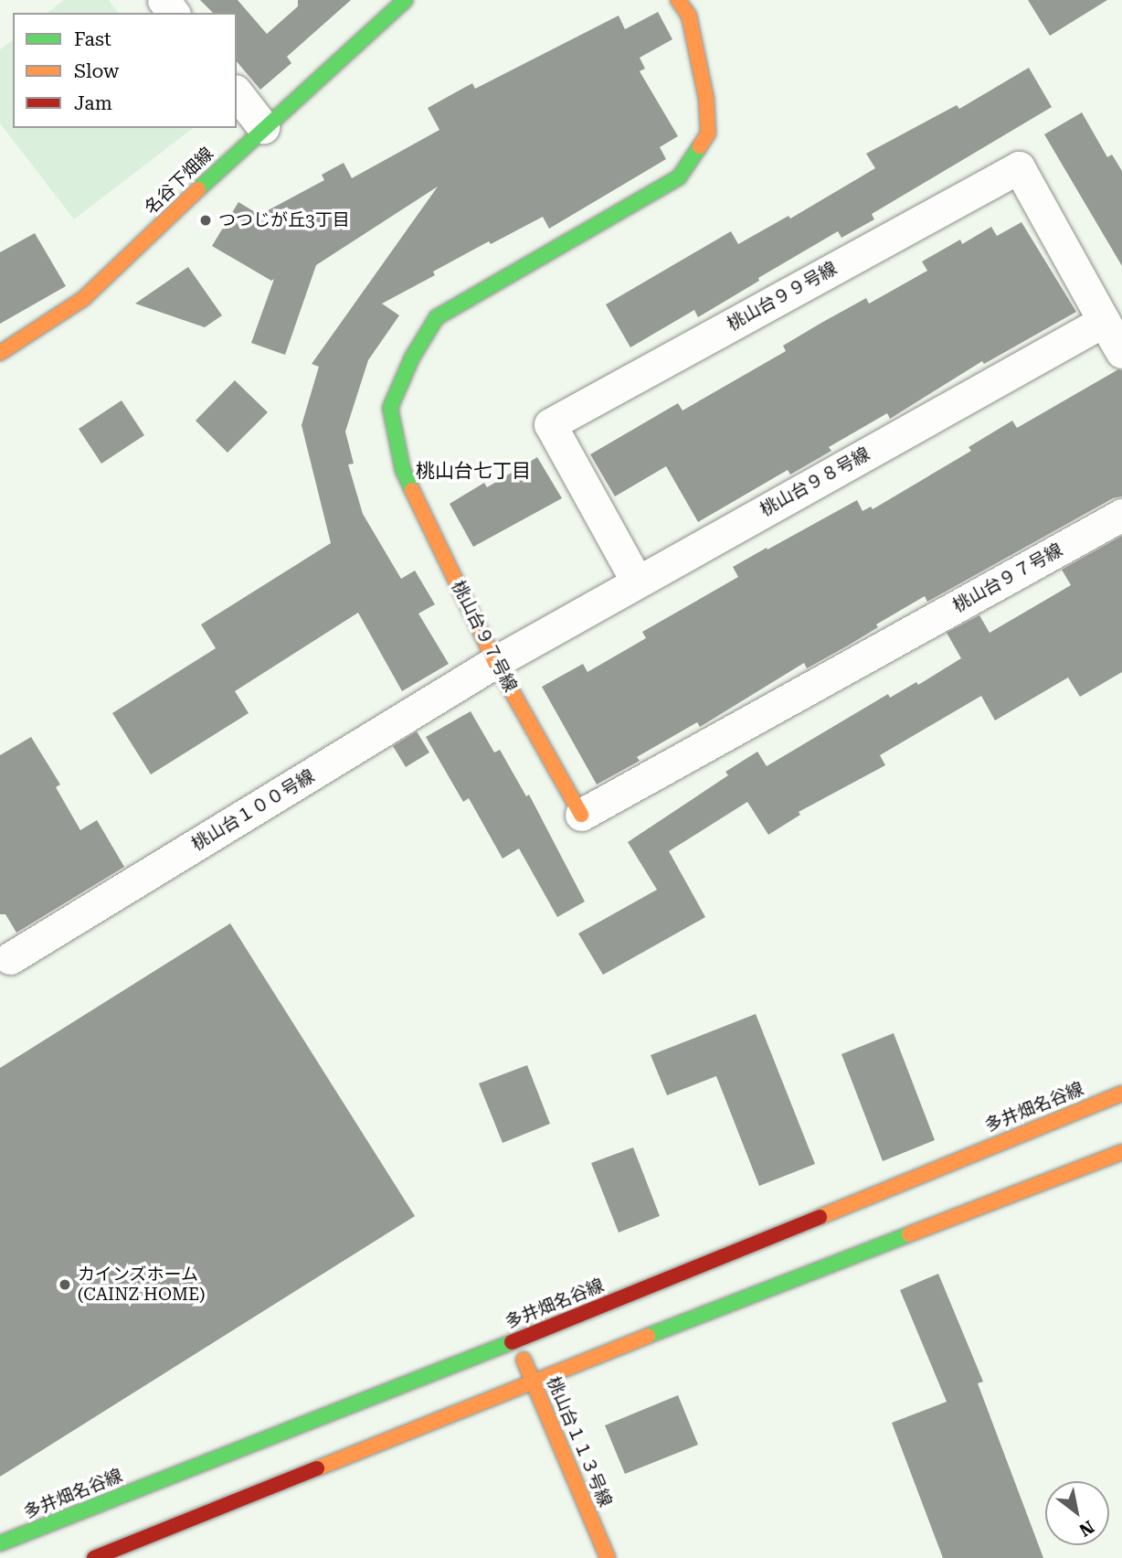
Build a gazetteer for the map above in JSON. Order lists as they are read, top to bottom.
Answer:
{
  "streets": {
    "street": [
      "名谷下畑線",
      "桃山台９９号線",
      "桃山台９８号線",
      "桃山台９７号線",
      "桃山台１００号線",
      "多井畑名谷線",
      "桃山台１１３号線"
    ]
  },
  "crossings": [
    ["桃山台９９号線", "桃山台９８号線"],
    ["桃山台９８号線", "桃山台９７号線"],
    ["桃山台９８号線", "桃山台１００号線"],
    ["桃山台９７号線", "桃山台１００号線"],
    ["多井畑名谷線", "桃山台１１３号線"]
  ],
  "districts": ["桃山台七丁目"],
  "places": ["つつじが丘3丁目", "カインズホーム (CAINZ HOME)"],
  "legend": ["Fast", "Slow", "Jam"],
  "north": "bottom right"
}
